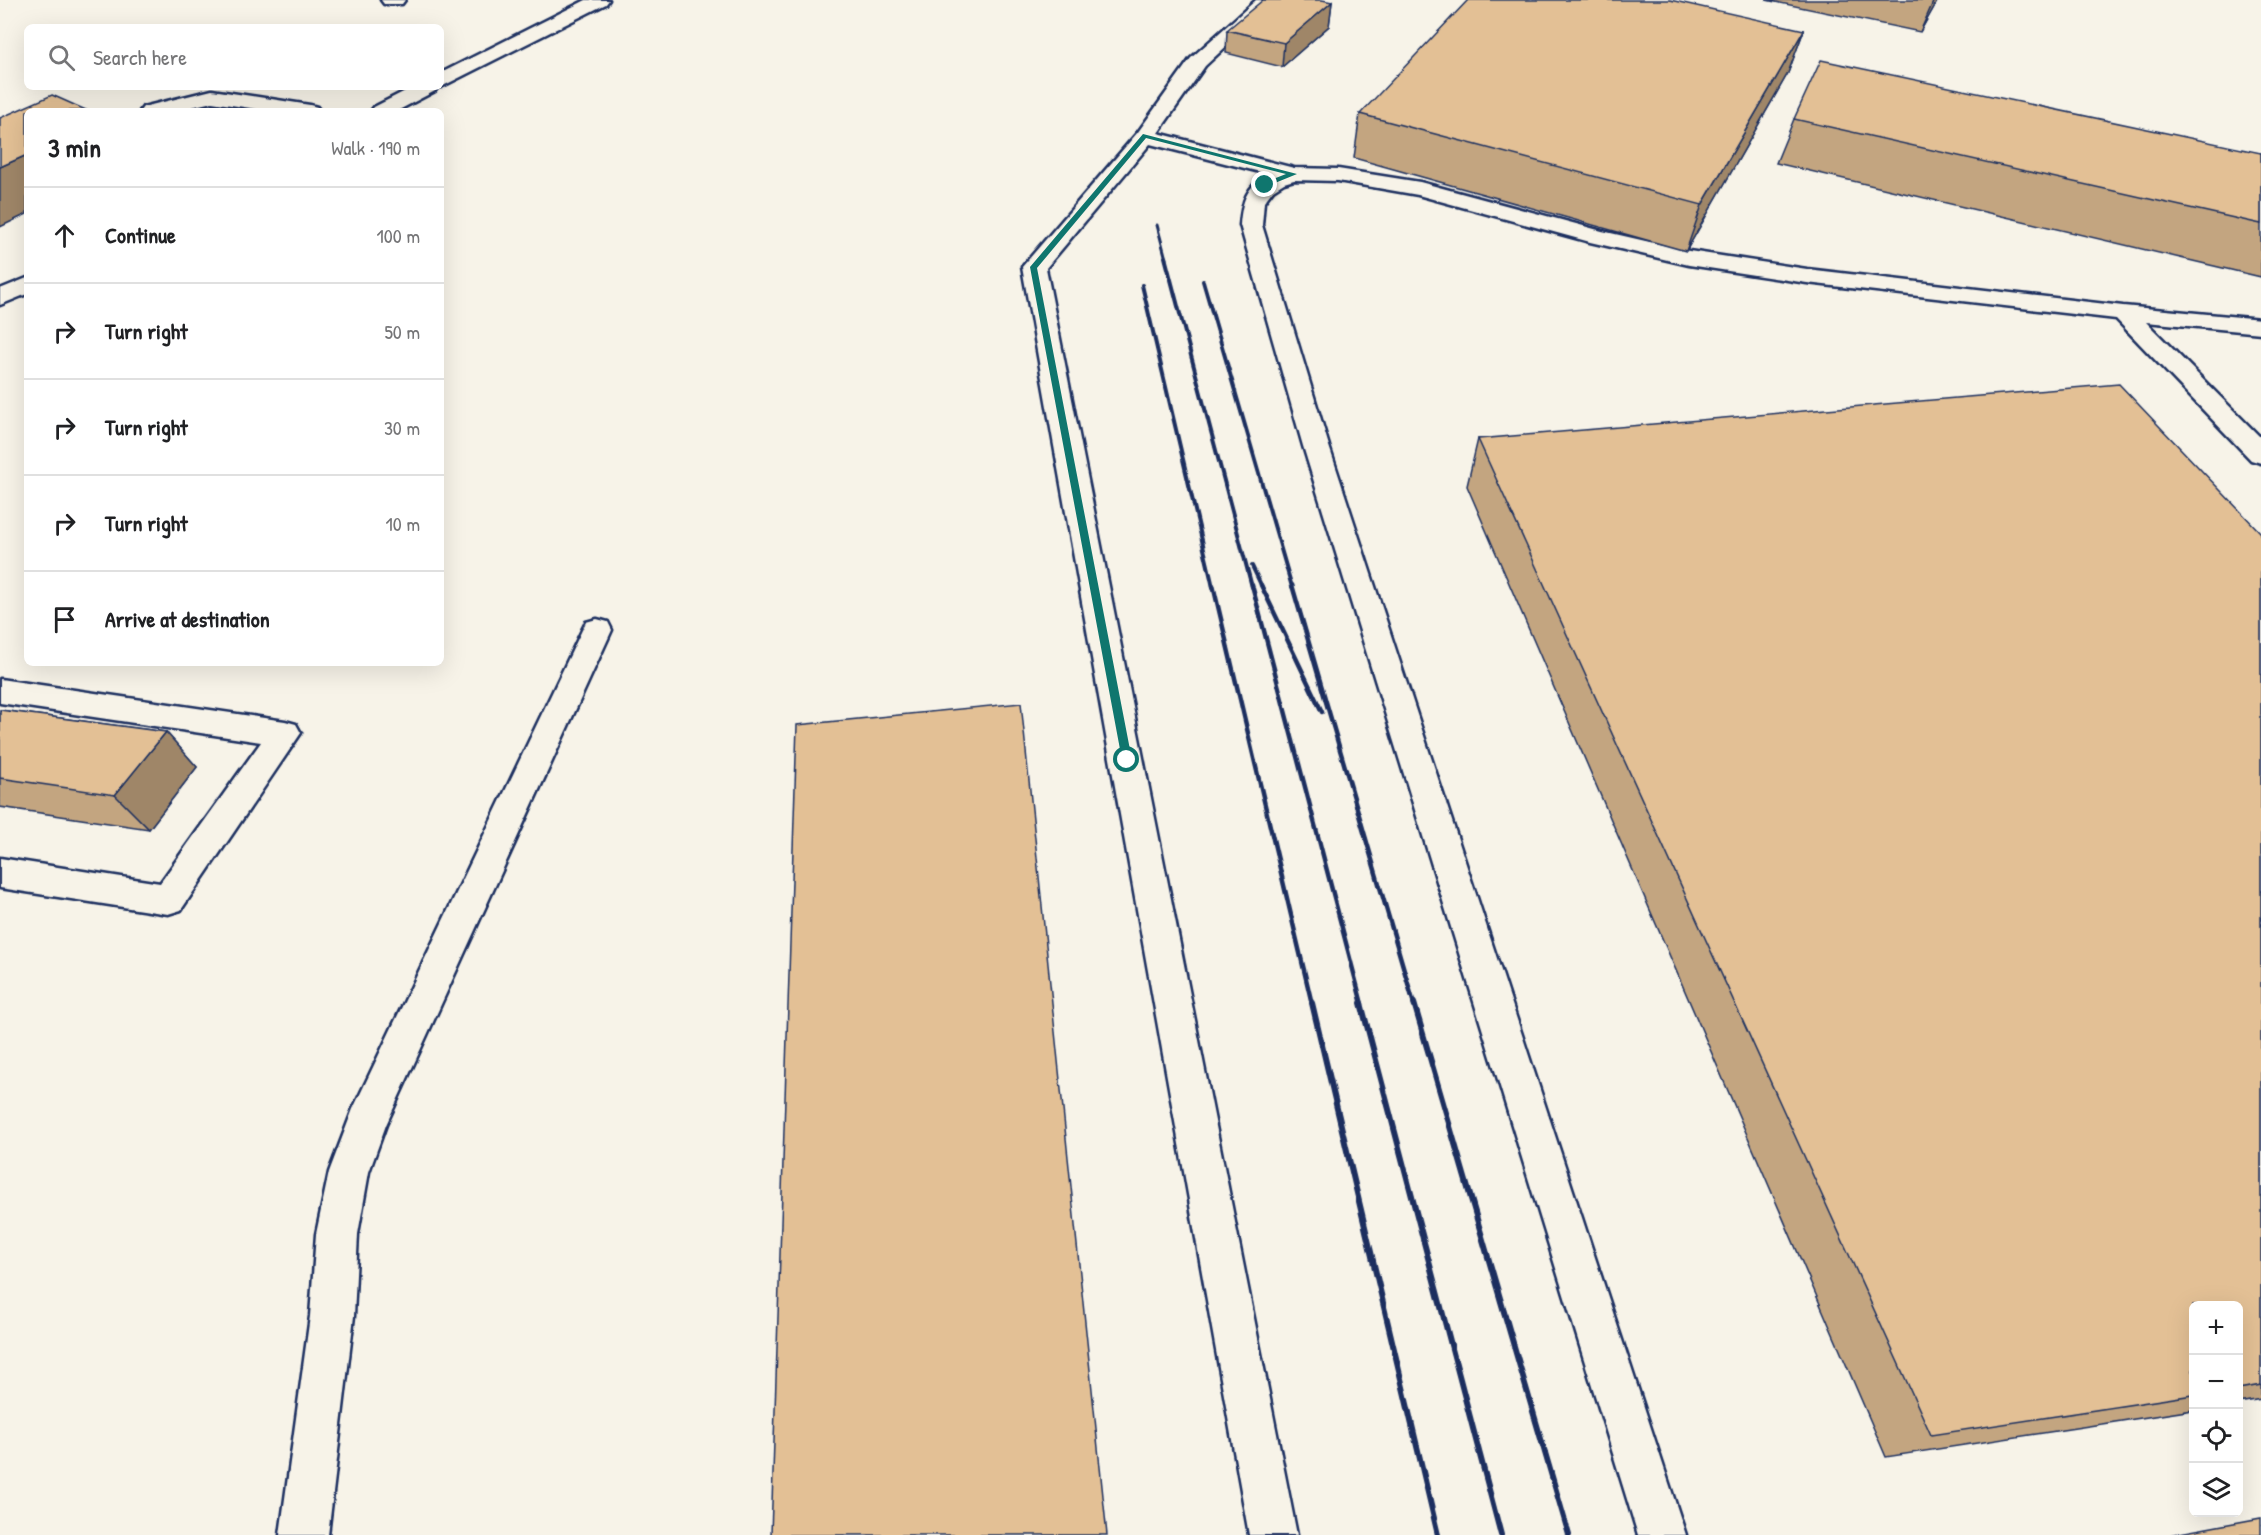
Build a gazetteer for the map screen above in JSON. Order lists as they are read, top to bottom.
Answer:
{
  "page": {
    "search": "Search here",
    "heading": ["3 min", "Walk · 190 m"],
    "list": [
      ["Continue", "100 m"],
      ["Turn right", "50 m"],
      ["Turn right", "30 m"],
      ["Turn right", "10 m"],
      "Arrive at destination"
    ],
    "map_buttons": ["+", "−"]
  }
}
